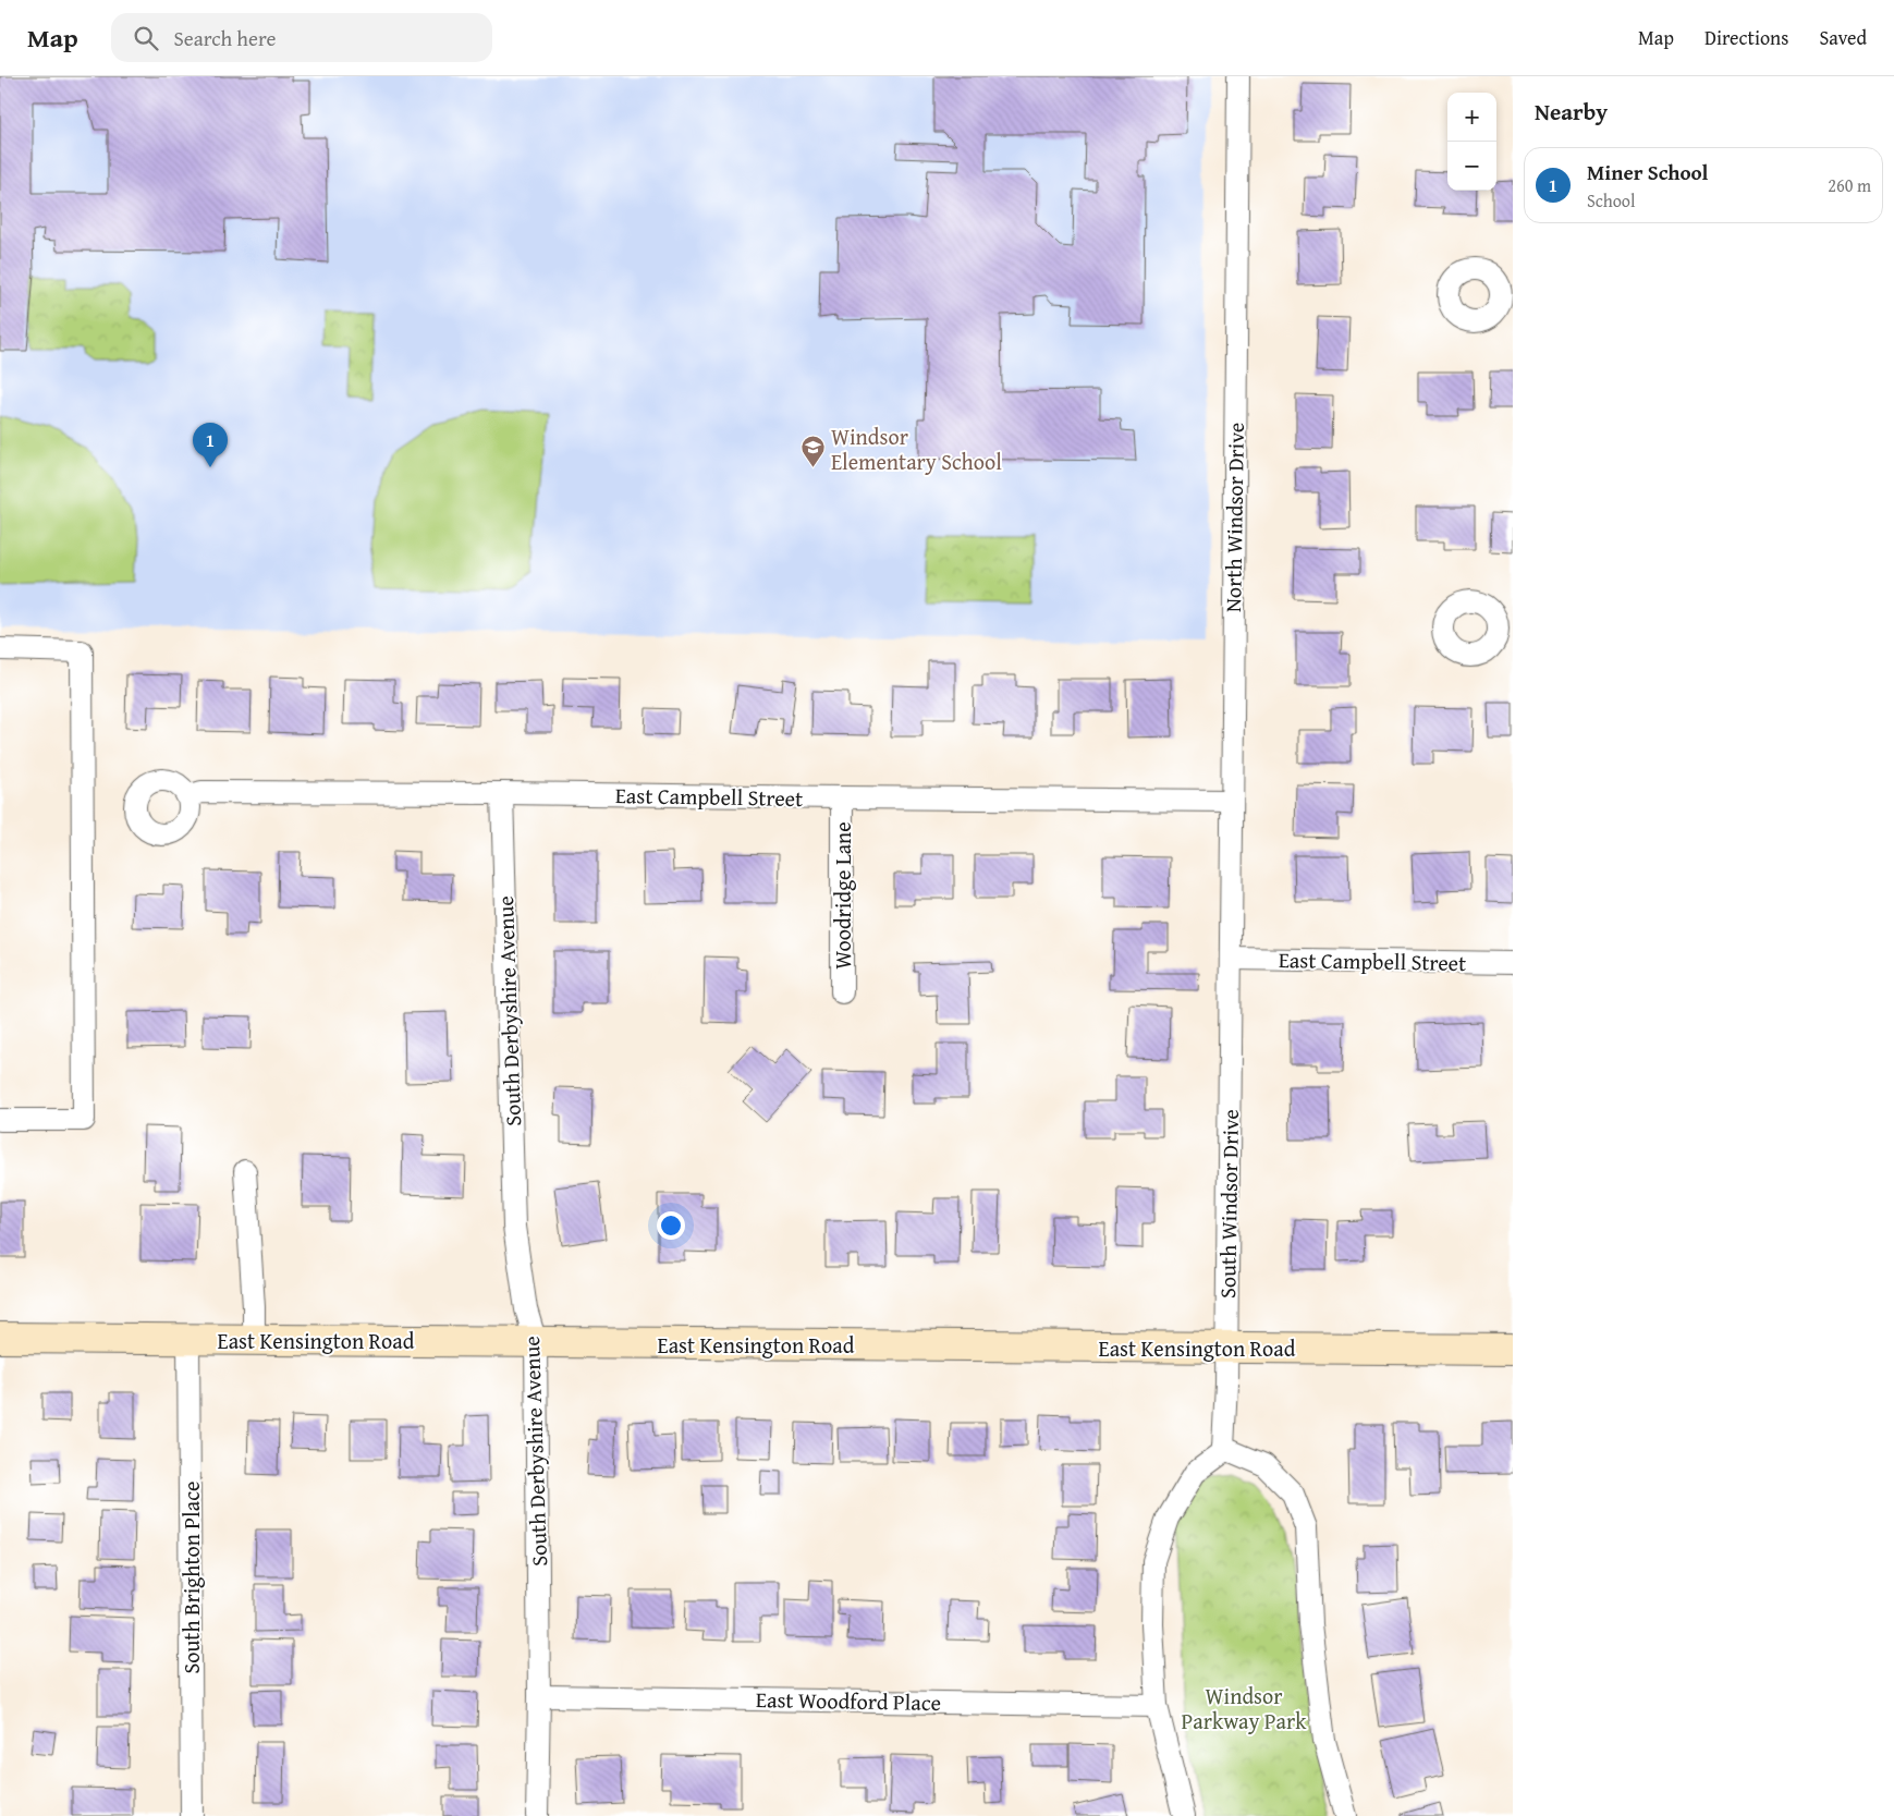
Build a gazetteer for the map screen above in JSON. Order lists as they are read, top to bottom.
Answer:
{
  "streets": {
    "main road": ["East Kensington Road"],
    "street": [
      "North Windsor Drive",
      "East Campbell Street",
      "Woodridge Lane",
      "South Derbyshire Avenue",
      "South Windsor Drive",
      "South Brighton Place",
      "East Woodford Place"
    ]
  },
  "crossings": [
    ["North Windsor Drive", "East Campbell Street"],
    ["North Windsor Drive", "South Windsor Drive"],
    ["East Campbell Street", "Woodridge Lane"],
    ["East Campbell Street", "South Derbyshire Avenue"],
    ["East Campbell Street", "South Windsor Drive"],
    ["South Derbyshire Avenue", "East Kensington Road"],
    ["South Derbyshire Avenue", "East Woodford Place"],
    ["South Windsor Drive", "East Kensington Road"],
    ["East Kensington Road", "South Brighton Place"]
  ],
  "parks": ["Windsor Parkway Park"],
  "places": {
    "school or university": ["Windsor Elementary School"]
  },
  "page": {
    "header": "Map",
    "search": "Search here",
    "nav": ["Map", "Directions", "Saved"],
    "heading": "Nearby",
    "map_buttons": ["+", "−"],
    "list": [
      {
        "mark": "1",
        "name": "Miner School",
        "note": "School",
        "value": "260 m"
      }
    ],
    "pins": "1"
  }
}
